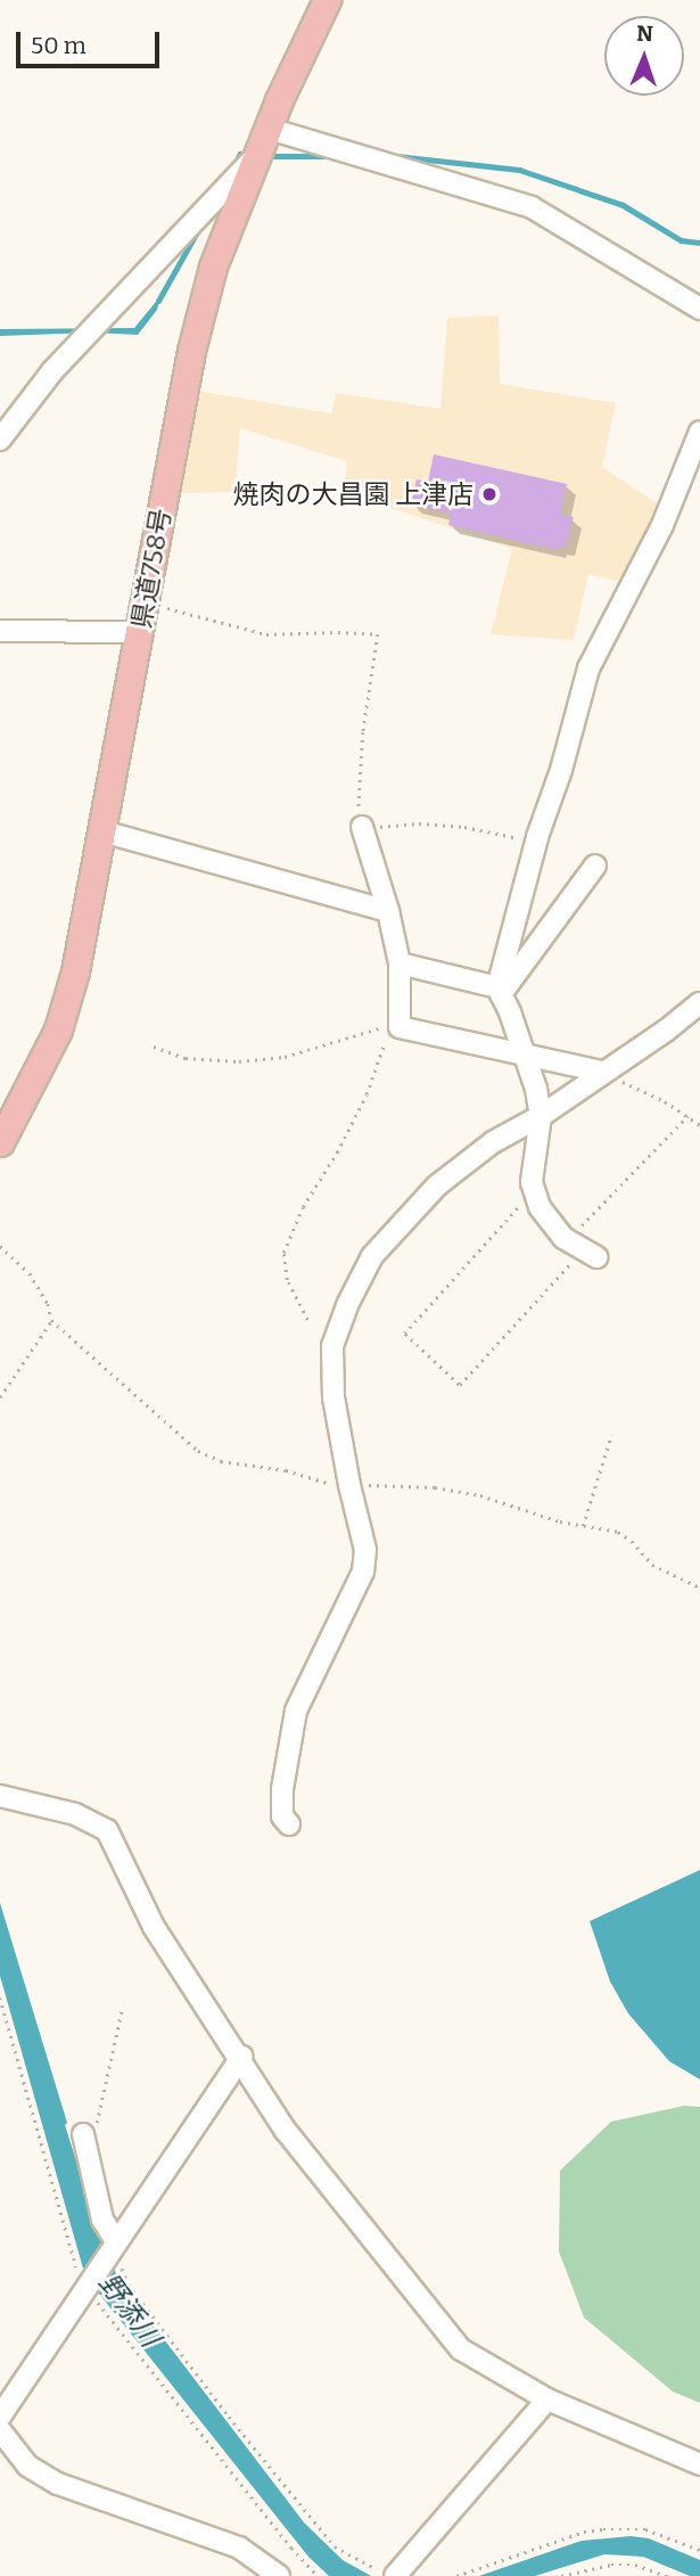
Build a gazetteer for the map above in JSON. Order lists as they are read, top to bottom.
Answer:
{
  "streets": {
    "main road": ["県道758号"]
  },
  "water": ["野添川"],
  "places": ["焼肉の大昌園 上津店"],
  "scale_bar": "50 m",
  "north": "top"
}
